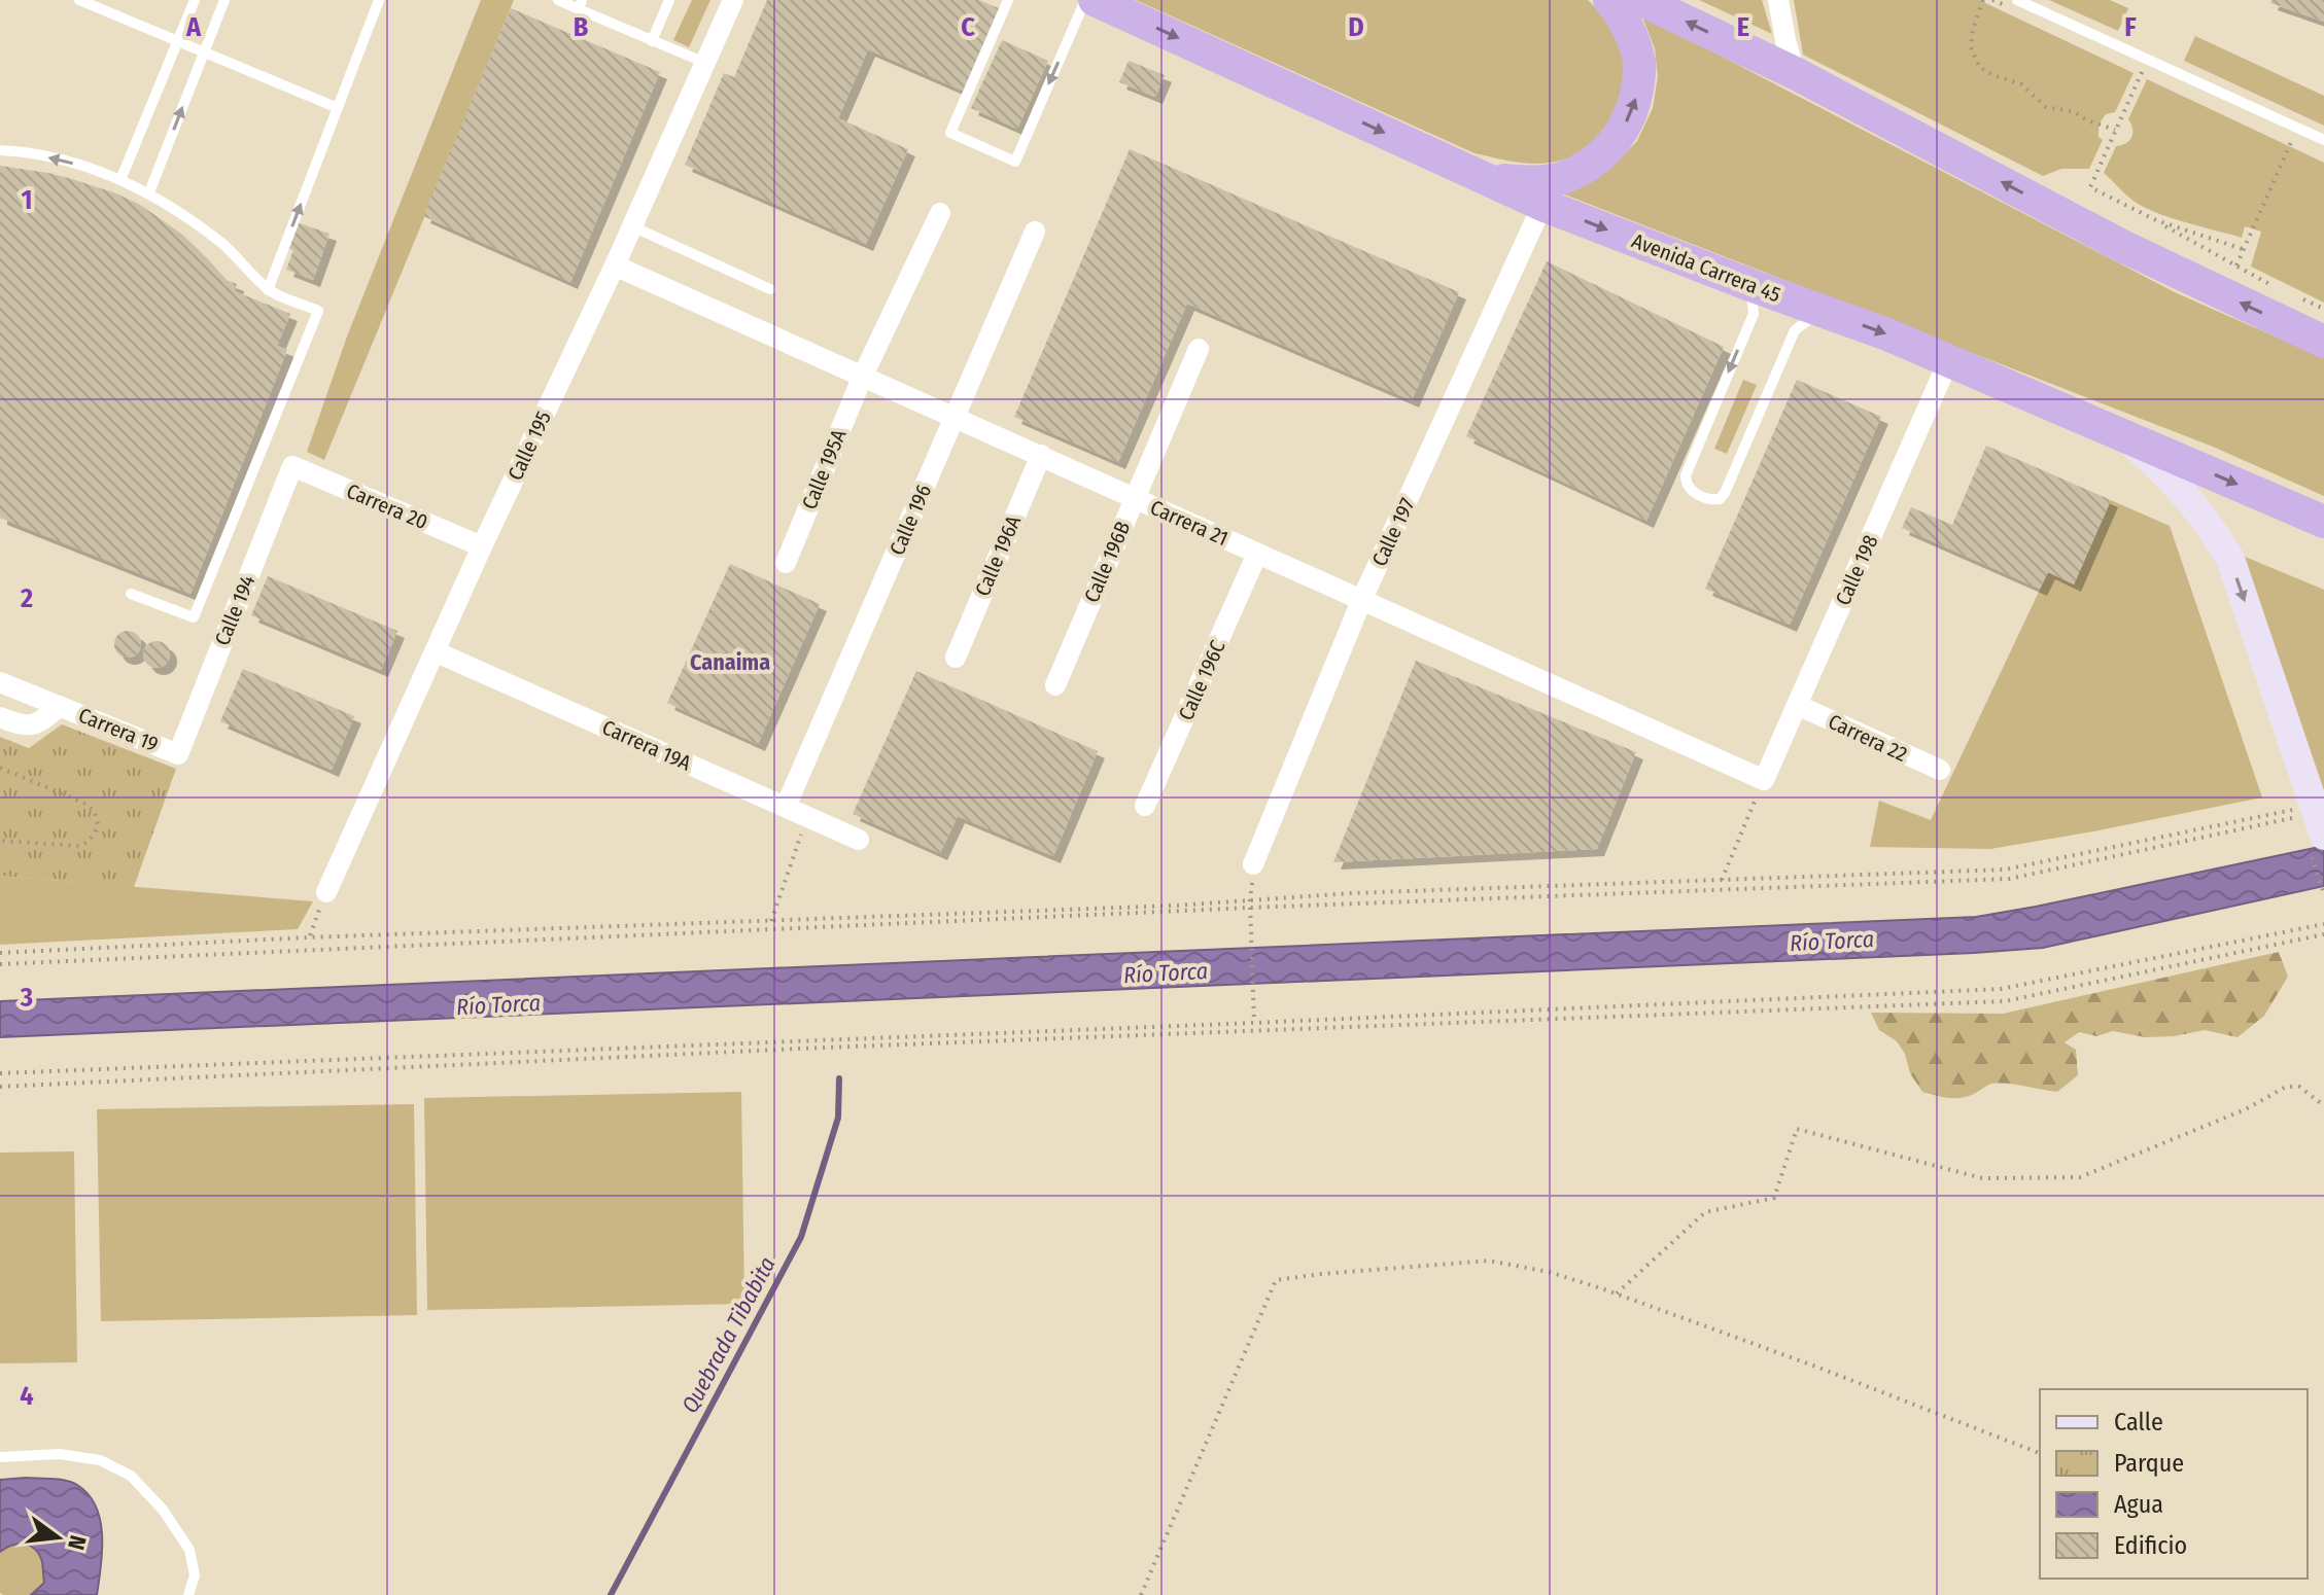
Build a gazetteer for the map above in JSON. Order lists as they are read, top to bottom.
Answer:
{
  "streets": {
    "highway": ["Avenida Carrera 45"],
    "street": [
      "Calle 195",
      "Calle 195A",
      "Carrera 20",
      "Calle 196",
      "Carrera 21",
      "Calle 197",
      "Calle 196A",
      "Calle 196B",
      "Calle 198",
      "Calle 194",
      "Calle 196C",
      "Carrera 19",
      "Carrera 22",
      "Carrera 19A"
    ]
  },
  "crossings": [
    ["Avenida Carrera 45", "Calle 197"],
    ["Avenida Carrera 45", "Calle 198"],
    ["Calle 195", "Carrera 20"],
    ["Calle 195", "Carrera 21"],
    ["Calle 195", "Carrera 19A"],
    ["Calle 195A", "Carrera 21"],
    ["Carrera 20", "Calle 194"],
    ["Calle 196", "Carrera 21"],
    ["Calle 196", "Carrera 19A"],
    ["Carrera 21", "Calle 197"],
    ["Carrera 21", "Calle 196A"],
    ["Carrera 21", "Calle 196B"],
    ["Carrera 21", "Calle 198"],
    ["Carrera 21", "Calle 196C"],
    ["Calle 198", "Carrera 22"],
    ["Calle 194", "Carrera 19"]
  ],
  "districts": ["Canaima"],
  "water": ["Río Torca", "Quebrada Tibabita"],
  "legend": [
    "Calle",
    "Parque",
    "Agua",
    "Edificio"
  ],
  "north": "right",
  "grid": {
    "columns": [
      "A",
      "B",
      "C",
      "D",
      "E",
      "F"
    ],
    "rows": [
      "1",
      "2",
      "3",
      "4"
    ]
  }
}
